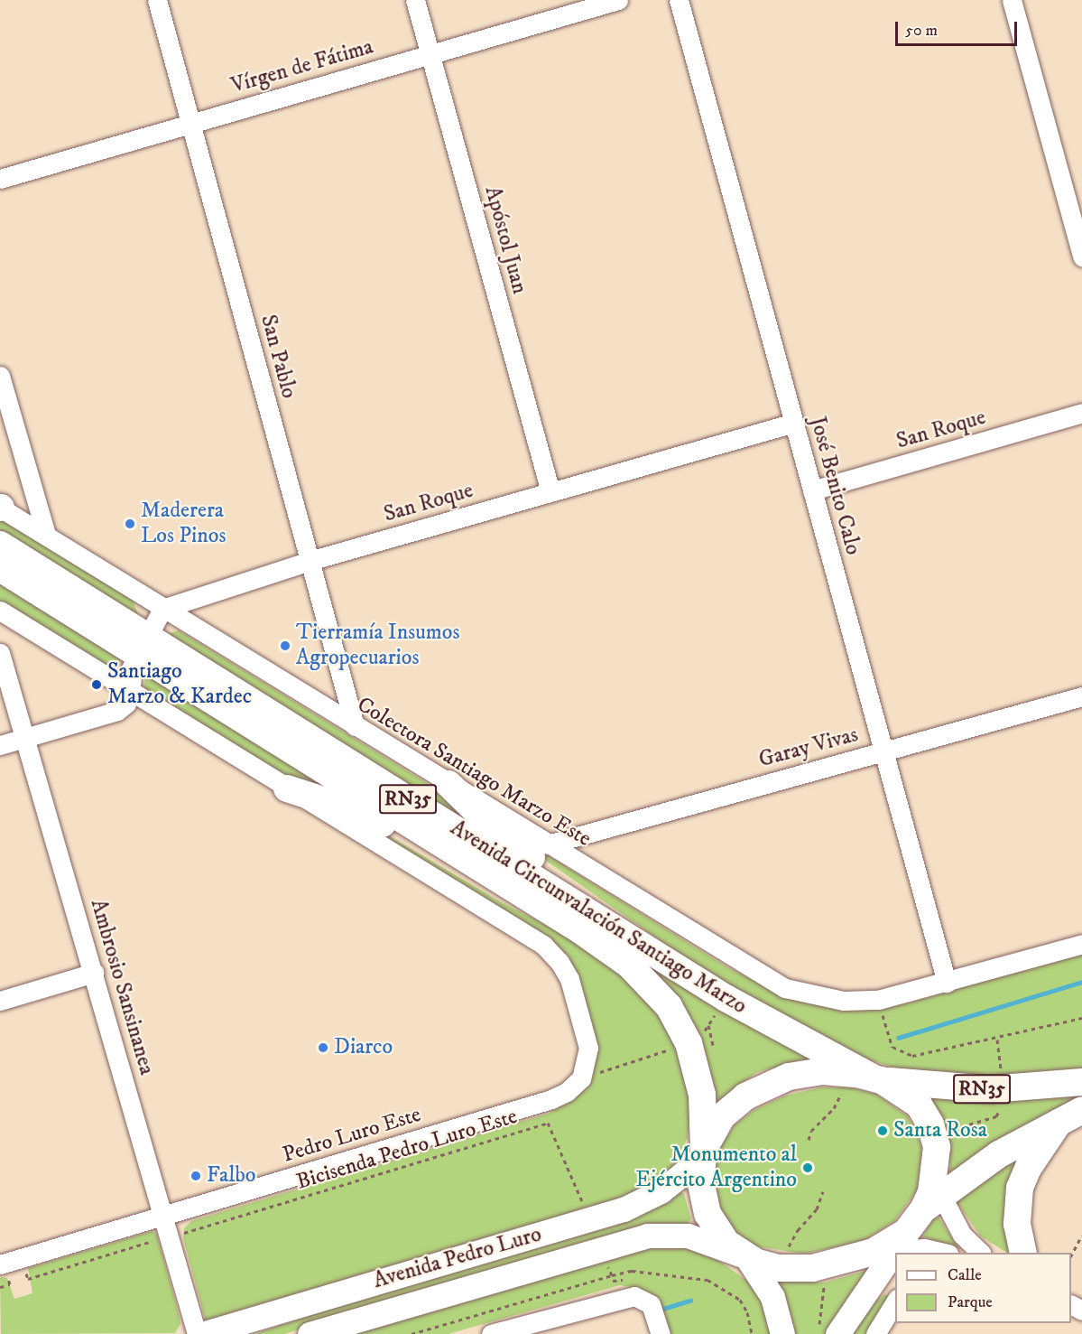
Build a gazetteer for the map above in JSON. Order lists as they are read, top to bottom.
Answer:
{
  "streets": {
    "highway": ["RN35", "Avenida Circunvalación Santiago Marzo"],
    "main road": ["Avenida Pedro Luro"],
    "street": [
      "Vírgen de Fátima",
      "Apóstol Juan",
      "San Pablo",
      "San Roque",
      "José Benito Calo",
      "Garay Vivas",
      "Colectora Santiago Marzo Este",
      "Ambrosio Sansinanea",
      "Pedro Luro Este"
    ],
    "path": ["Bicisenda Pedro Luro Este"]
  },
  "crossings": [
    ["Vírgen de Fátima", "Apóstol Juan"],
    ["Vírgen de Fátima", "San Pablo"],
    ["Apóstol Juan", "San Roque"],
    ["San Pablo", "San Roque"],
    ["San Pablo", "Colectora Santiago Marzo Este"],
    ["San Roque", "José Benito Calo"],
    ["San Roque", "Colectora Santiago Marzo Este"],
    ["José Benito Calo", "Garay Vivas"],
    ["José Benito Calo", "Colectora Santiago Marzo Este"],
    ["Garay Vivas", "Colectora Santiago Marzo Este"],
    ["RN35", "Avenida Circunvalación Santiago Marzo"],
    ["RN35", "Avenida Pedro Luro"],
    ["Avenida Circunvalación Santiago Marzo", "Avenida Pedro Luro"],
    ["Ambrosio Sansinanea", "Pedro Luro Este"]
  ],
  "places": [
    "Maderera Los Pinos",
    "Tierramía Insumos Agropecuarios",
    "Santiago Marzo & Kardec",
    "Diarco",
    "Santa Rosa",
    "Monumento al Ejército Argentino",
    "Falbo"
  ],
  "legend": ["Calle", "Parque"],
  "scale_bar": "50 m"
}
